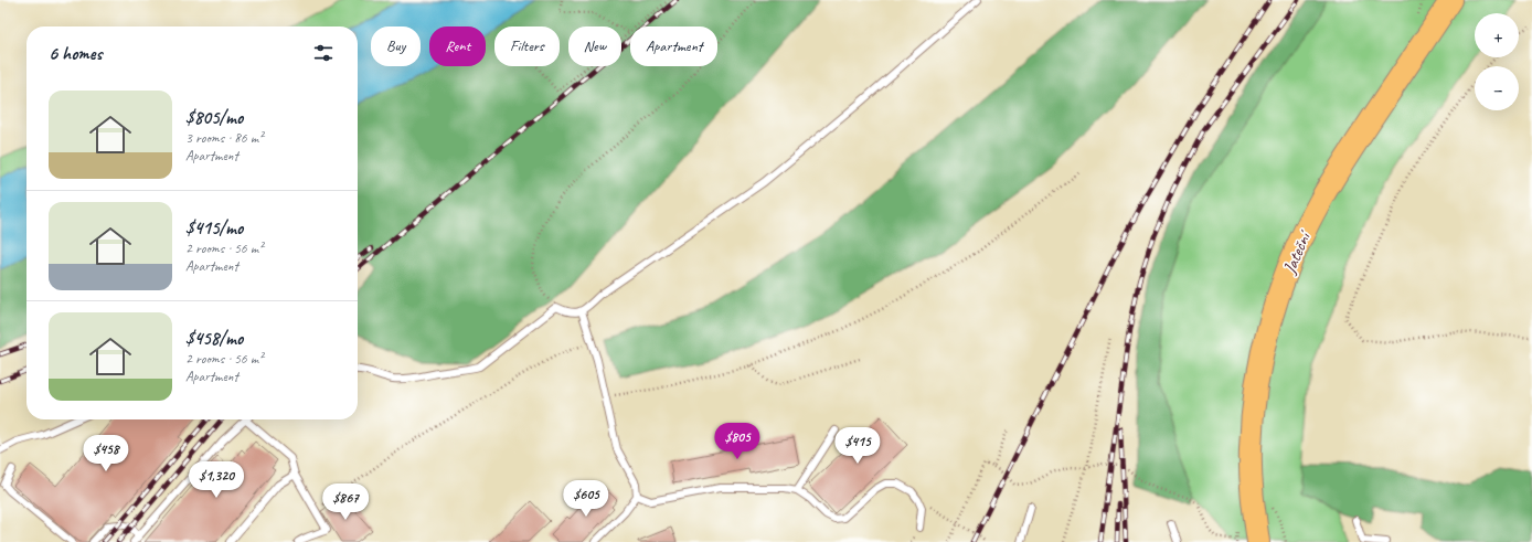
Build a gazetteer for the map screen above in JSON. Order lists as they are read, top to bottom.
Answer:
{
  "streets": {
    "main road": ["Jateční"]
  },
  "page": {
    "map_buttons": ["+", "−"],
    "chip": [
      "Buy",
      "Rent",
      "Filters",
      "New",
      "Apartment"
    ],
    "heading": "6 homes",
    "list": [
      {
        "name": "$805/mo",
        "note": "3 rooms · 86 m² · Apartment"
      },
      {
        "name": "$415/mo",
        "note": "2 rooms · 56 m² · Apartment"
      },
      {
        "name": "$458/mo",
        "note": "2 rooms · 56 m² · Apartment"
      }
    ],
    "price": [
      "$805",
      "$415",
      "$458",
      "$1,320",
      "$605",
      "$867"
    ]
  }
}
